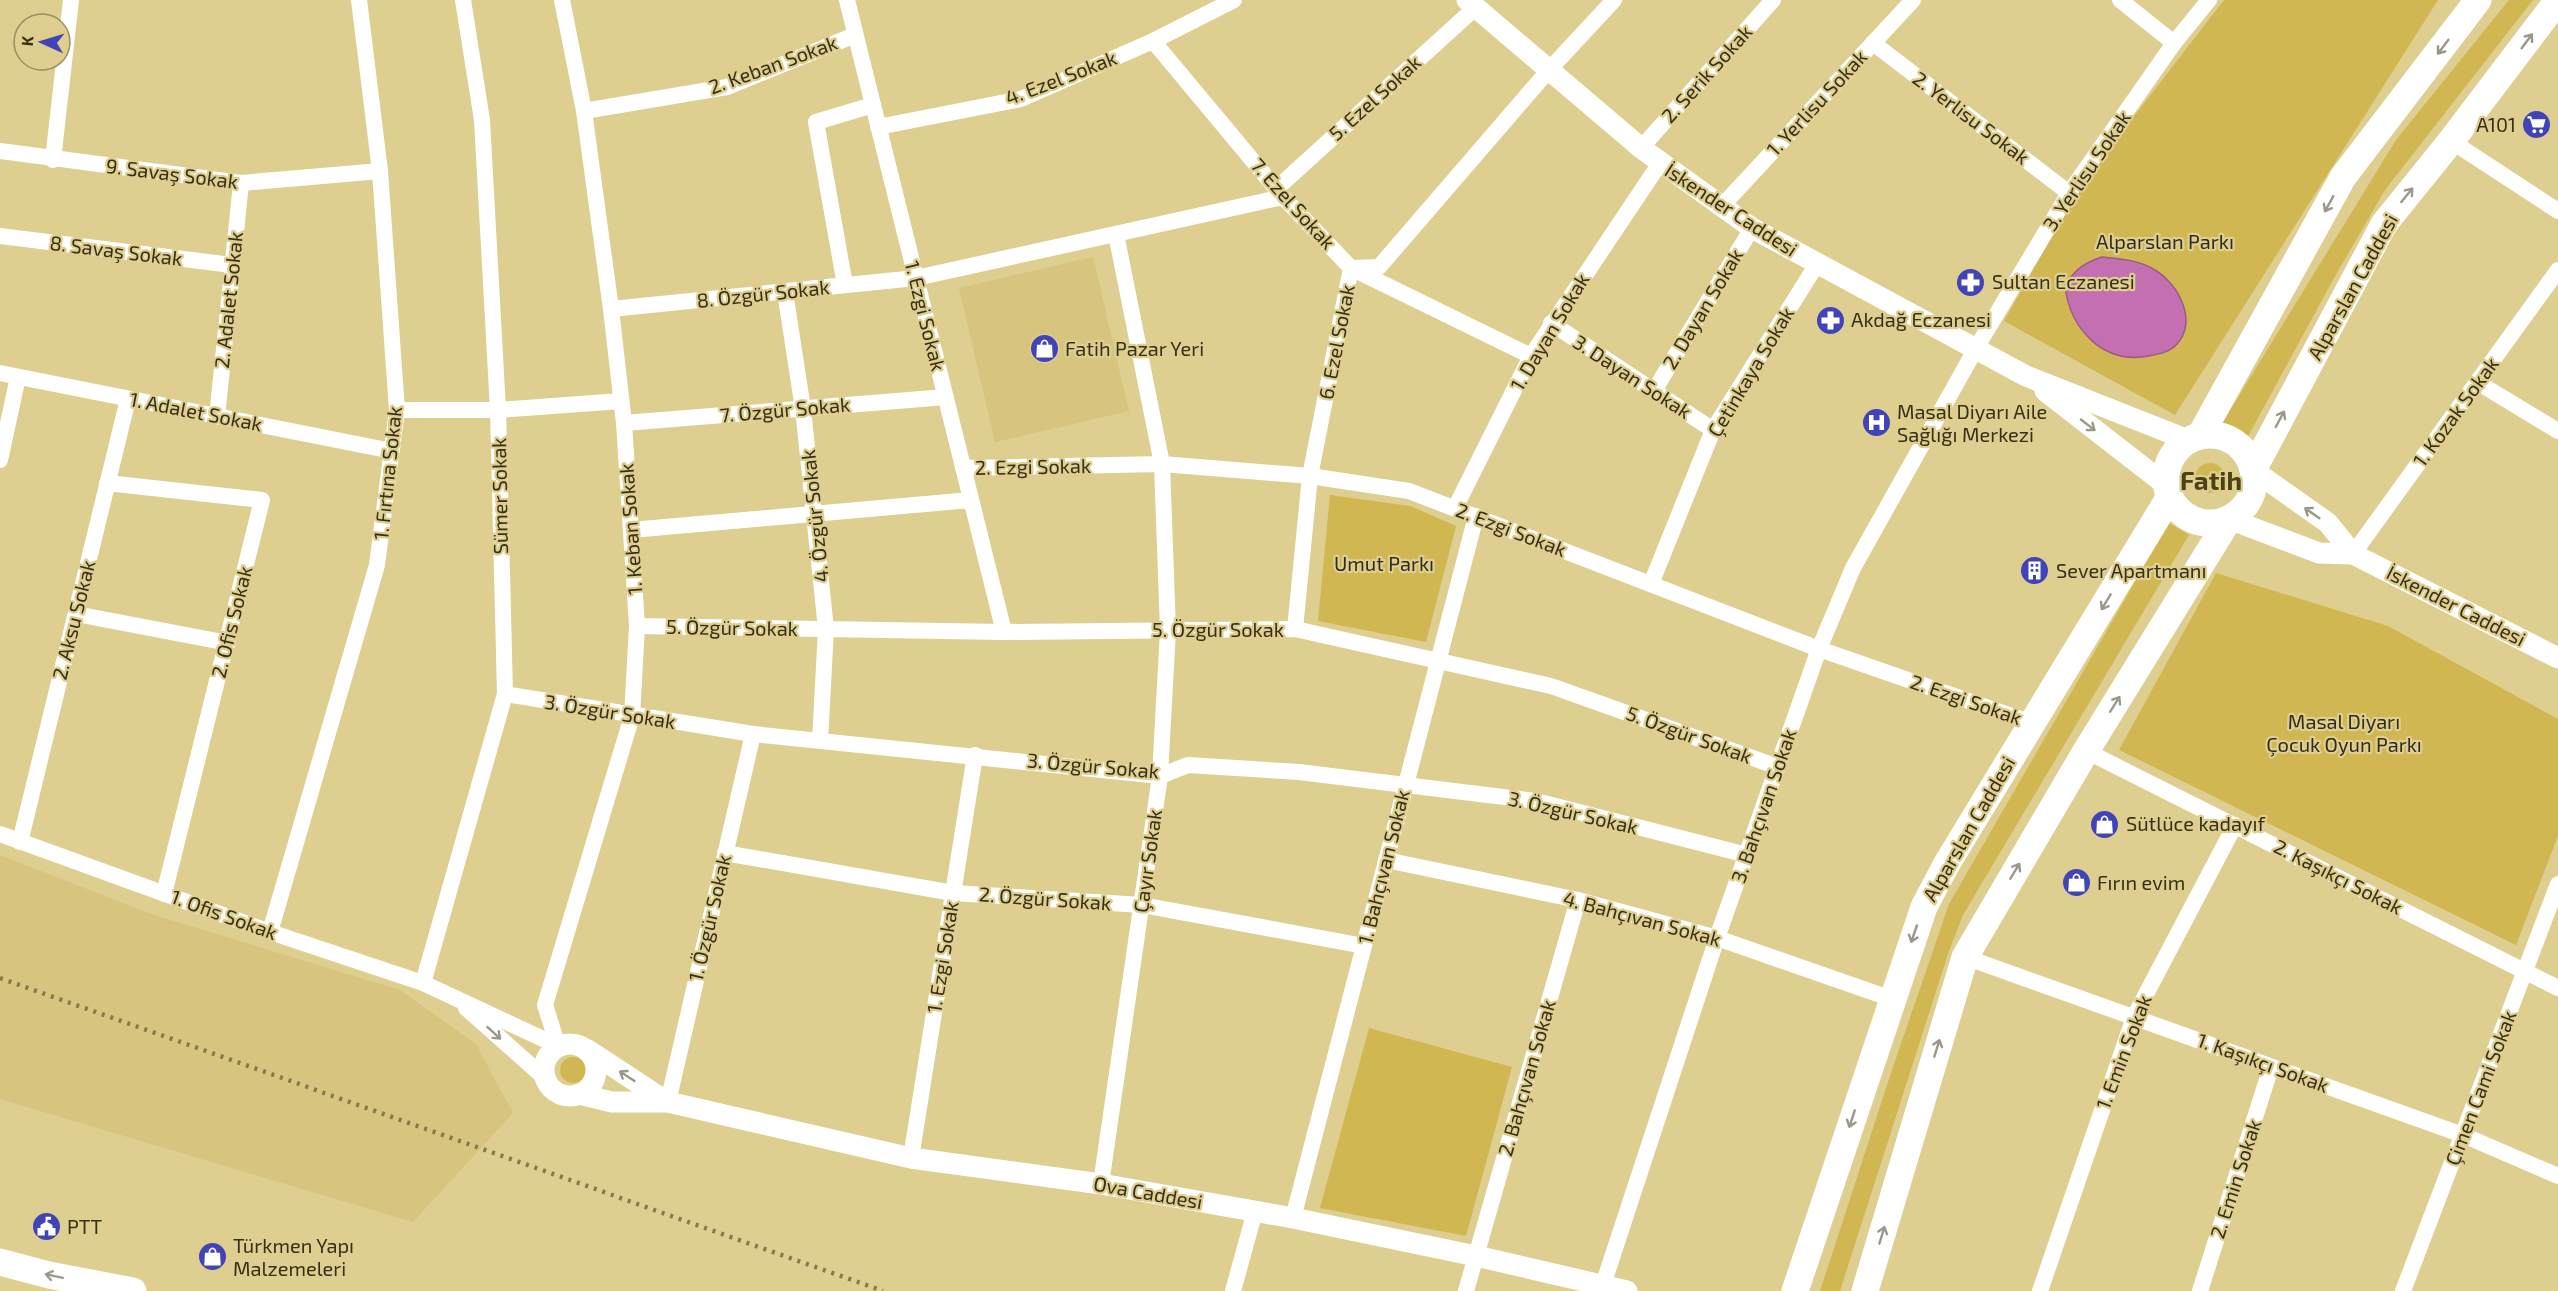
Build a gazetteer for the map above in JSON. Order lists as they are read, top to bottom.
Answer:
{
  "streets": {
    "main road": ["Alparslan Caddesi"],
    "street": [
      "2. Keban Sokak",
      "2. Serik Sokak",
      "4. Ezel Sokak",
      "5. Ezel Sokak",
      "1. Yerlisu Sokak",
      "2. Yerlisu Sokak",
      "3. Yerlisu Sokak",
      "9. Savaş Sokak",
      "7. Ezel Sokak",
      "İskender Caddesi",
      "8. Savaş Sokak",
      "8. Özgür Sokak",
      "2. Adalet Sokak",
      "2. Dayan Sokak",
      "1. Ezgi Sokak",
      "1. Dayan Sokak",
      "6. Ezel Sokak",
      "Çetinkaya Sokak",
      "3. Dayan Sokak",
      "7. Özgür Sokak",
      "1. Adalet Sokak",
      "1. Kozak Sokak",
      "2. Ezgi Sokak",
      "1. Fırtına Sokak",
      "Sümer Sokak",
      "4. Özgür Sokak",
      "1. Keban Sokak",
      "2. Aksu Sokak",
      "2. Ofis Sokak",
      "5. Özgür Sokak",
      "3. Özgür Sokak",
      "3. Bahçıvan Sokak",
      "Çayır Sokak",
      "1. Bahçıvan Sokak",
      "2. Kaşıkçı Sokak",
      "2. Özgür Sokak",
      "1. Ofis Sokak",
      "1. Özgür Sokak",
      "4. Bahçıvan Sokak",
      "1. Emin Sokak",
      "1. Kaşıkçı Sokak",
      "2. Bahçıvan Sokak",
      "Çimen Cami Sokak",
      "2. Emin Sokak",
      "Ova Caddesi"
    ]
  },
  "crossings": [
    ["2. Keban Sokak", "1. Ezgi Sokak"],
    ["2. Keban Sokak", "1. Keban Sokak"],
    ["2. Serik Sokak", "İskender Caddesi"],
    ["4. Ezel Sokak", "7. Ezel Sokak"],
    ["4. Ezel Sokak", "1. Ezgi Sokak"],
    ["5. Ezel Sokak", "7. Ezel Sokak"],
    ["5. Ezel Sokak", "İskender Caddesi"],
    ["5. Ezel Sokak", "8. Özgür Sokak"],
    ["1. Yerlisu Sokak", "2. Yerlisu Sokak"],
    ["1. Yerlisu Sokak", "İskender Caddesi"],
    ["2. Yerlisu Sokak", "3. Yerlisu Sokak"],
    ["3. Yerlisu Sokak", "İskender Caddesi"],
    ["3. Yerlisu Sokak", "3. Bahçıvan Sokak"],
    ["9. Savaş Sokak", "2. Adalet Sokak"],
    ["9. Savaş Sokak", "1. Fırtına Sokak"],
    ["7. Ezel Sokak", "8. Özgür Sokak"],
    ["7. Ezel Sokak", "1. Dayan Sokak"],
    ["7. Ezel Sokak", "6. Ezel Sokak"],
    ["İskender Caddesi", "2. Dayan Sokak"],
    ["İskender Caddesi", "1. Dayan Sokak"],
    ["İskender Caddesi", "6. Ezel Sokak"],
    ["İskender Caddesi", "Çetinkaya Sokak"],
    ["İskender Caddesi", "1. Kozak Sokak"],
    ["İskender Caddesi", "3. Bahçıvan Sokak"],
    ["8. Savaş Sokak", "2. Adalet Sokak"],
    ["Alparslan Caddesi", "2. Ezgi Sokak"],
    ["Alparslan Caddesi", "2. Kaşıkçı Sokak"],
    ["Alparslan Caddesi", "4. Bahçıvan Sokak"],
    ["Alparslan Caddesi", "1. Kaşıkçı Sokak"],
    ["8. Özgür Sokak", "1. Ezgi Sokak"],
    ["8. Özgür Sokak", "4. Özgür Sokak"],
    ["8. Özgür Sokak", "1. Keban Sokak"],
    ["8. Özgür Sokak", "Çayır Sokak"],
    ["2. Adalet Sokak", "1. Adalet Sokak"],
    ["2. Dayan Sokak", "3. Dayan Sokak"],
    ["1. Ezgi Sokak", "7. Özgür Sokak"],
    ["1. Ezgi Sokak", "2. Ezgi Sokak"],
    ["1. Ezgi Sokak", "5. Özgür Sokak"],
    ["1. Ezgi Sokak", "3. Özgür Sokak"],
    ["1. Ezgi Sokak", "2. Özgür Sokak"],
    ["1. Ezgi Sokak", "Ova Caddesi"],
    ["1. Dayan Sokak", "3. Dayan Sokak"],
    ["1. Dayan Sokak", "2. Ezgi Sokak"],
    ["6. Ezel Sokak", "2. Ezgi Sokak"],
    ["6. Ezel Sokak", "5. Özgür Sokak"],
    ["Çetinkaya Sokak", "3. Dayan Sokak"],
    ["Çetinkaya Sokak", "2. Ezgi Sokak"],
    ["7. Özgür Sokak", "4. Özgür Sokak"],
    ["7. Özgür Sokak", "1. Keban Sokak"],
    ["1. Adalet Sokak", "1. Fırtına Sokak"],
    ["1. Adalet Sokak", "2. Aksu Sokak"],
    ["2. Ezgi Sokak", "3. Bahçıvan Sokak"],
    ["2. Ezgi Sokak", "Çayır Sokak"],
    ["2. Ezgi Sokak", "1. Bahçıvan Sokak"],
    ["1. Fırtına Sokak", "1. Ofis Sokak"],
    ["Sümer Sokak", "3. Özgür Sokak"],
    ["Sümer Sokak", "1. Ofis Sokak"],
    ["4. Özgür Sokak", "5. Özgür Sokak"],
    ["4. Özgür Sokak", "3. Özgür Sokak"],
    ["1. Keban Sokak", "5. Özgür Sokak"],
    ["1. Keban Sokak", "3. Özgür Sokak"],
    ["1. Keban Sokak", "1. Ofis Sokak"],
    ["2. Aksu Sokak", "2. Ofis Sokak"],
    ["2. Aksu Sokak", "1. Ofis Sokak"],
    ["2. Ofis Sokak", "1. Ofis Sokak"],
    ["5. Özgür Sokak", "3. Bahçıvan Sokak"],
    ["5. Özgür Sokak", "Çayır Sokak"],
    ["5. Özgür Sokak", "1. Bahçıvan Sokak"],
    ["3. Özgür Sokak", "3. Bahçıvan Sokak"],
    ["3. Özgür Sokak", "Çayır Sokak"],
    ["3. Özgür Sokak", "1. Bahçıvan Sokak"],
    ["3. Özgür Sokak", "1. Özgür Sokak"],
    ["3. Bahçıvan Sokak", "4. Bahçıvan Sokak"],
    ["3. Bahçıvan Sokak", "Ova Caddesi"],
    ["Çayır Sokak", "2. Özgür Sokak"],
    ["Çayır Sokak", "Ova Caddesi"],
    ["1. Bahçıvan Sokak", "2. Özgür Sokak"],
    ["1. Bahçıvan Sokak", "4. Bahçıvan Sokak"],
    ["1. Bahçıvan Sokak", "Ova Caddesi"],
    ["2. Kaşıkçı Sokak", "1. Emin Sokak"],
    ["2. Kaşıkçı Sokak", "Çimen Cami Sokak"],
    ["2. Özgür Sokak", "1. Özgür Sokak"],
    ["1. Özgür Sokak", "Ova Caddesi"],
    ["4. Bahçıvan Sokak", "2. Bahçıvan Sokak"],
    ["1. Emin Sokak", "1. Kaşıkçı Sokak"],
    ["1. Kaşıkçı Sokak", "Çimen Cami Sokak"],
    ["1. Kaşıkçı Sokak", "2. Emin Sokak"],
    ["2. Bahçıvan Sokak", "Ova Caddesi"]
  ],
  "districts": ["Fatih"],
  "parks": ["Alparslan Parkı", "Umut Parkı", "Masal Diyarı Çocuk Oyun Parkı"],
  "places": {
    "supermarket": ["A101"],
    "pharmacy": ["Sultan Eczanesi", "Akdağ Eczanesi"],
    "shop": [
      "Fatih Pazar Yeri",
      "Sütlüce kadayıf",
      "Fırın evim",
      "Türkmen Yapı Malzemeleri"
    ],
    "hospital": ["Masal Diyarı Aile Sağlığı Merkezi"],
    "building": ["Sever Apartmanı"],
    "public building": ["PTT"]
  },
  "north": "left"
}
